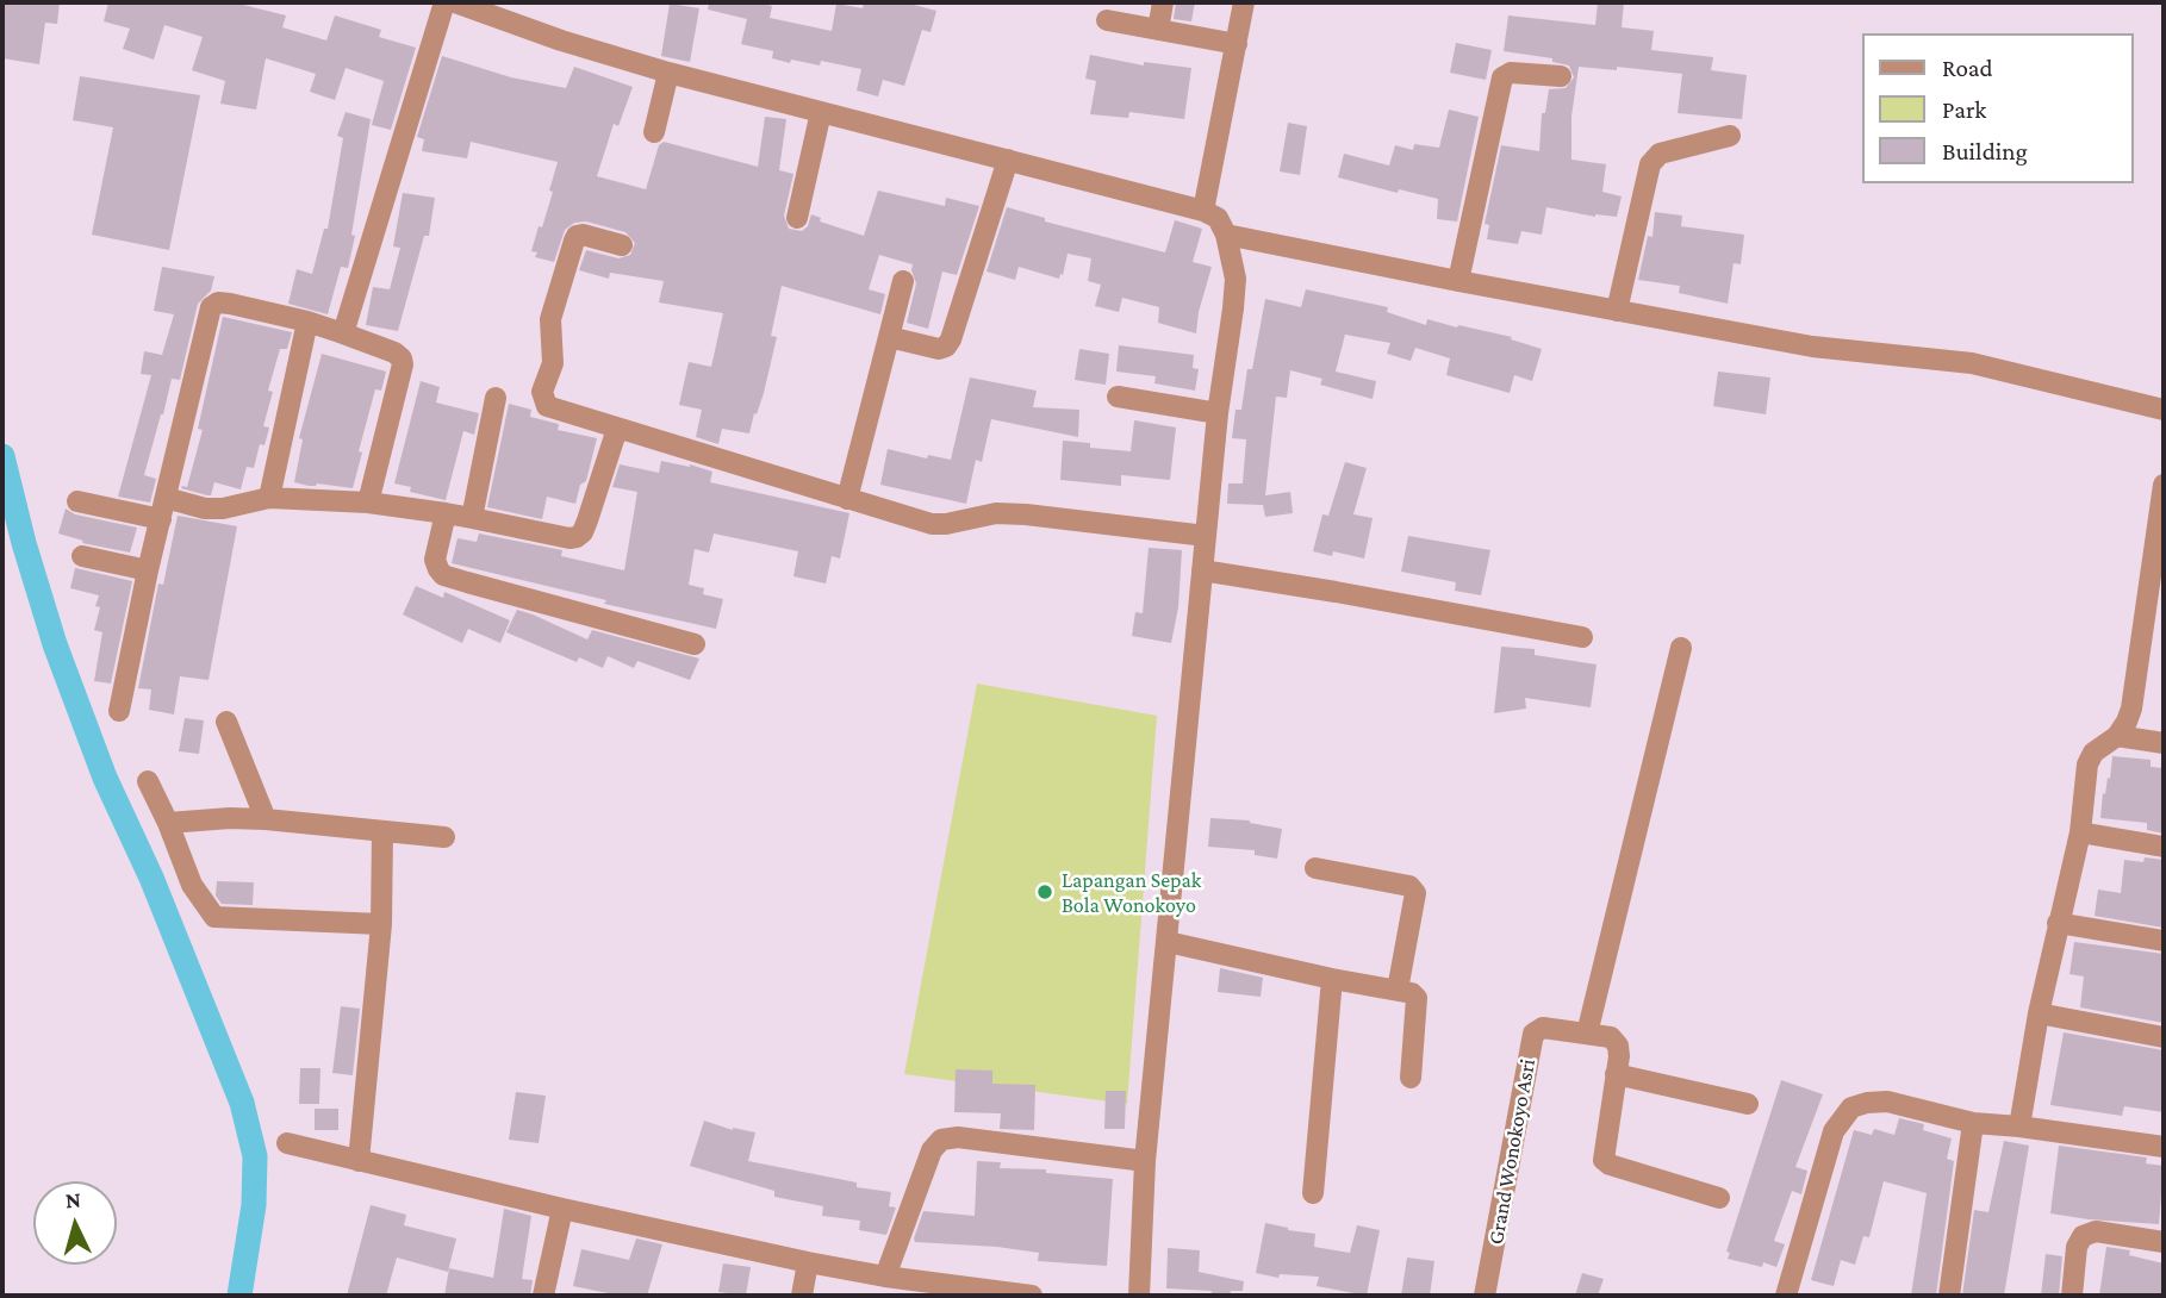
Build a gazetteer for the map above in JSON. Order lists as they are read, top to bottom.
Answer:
{
  "streets": {
    "street": ["Grand Wonokoyo Asri"]
  },
  "places": ["Lapangan Sepak Bola Wonokoyo"],
  "legend": ["Road", "Park", "Building"],
  "north": "top"
}
